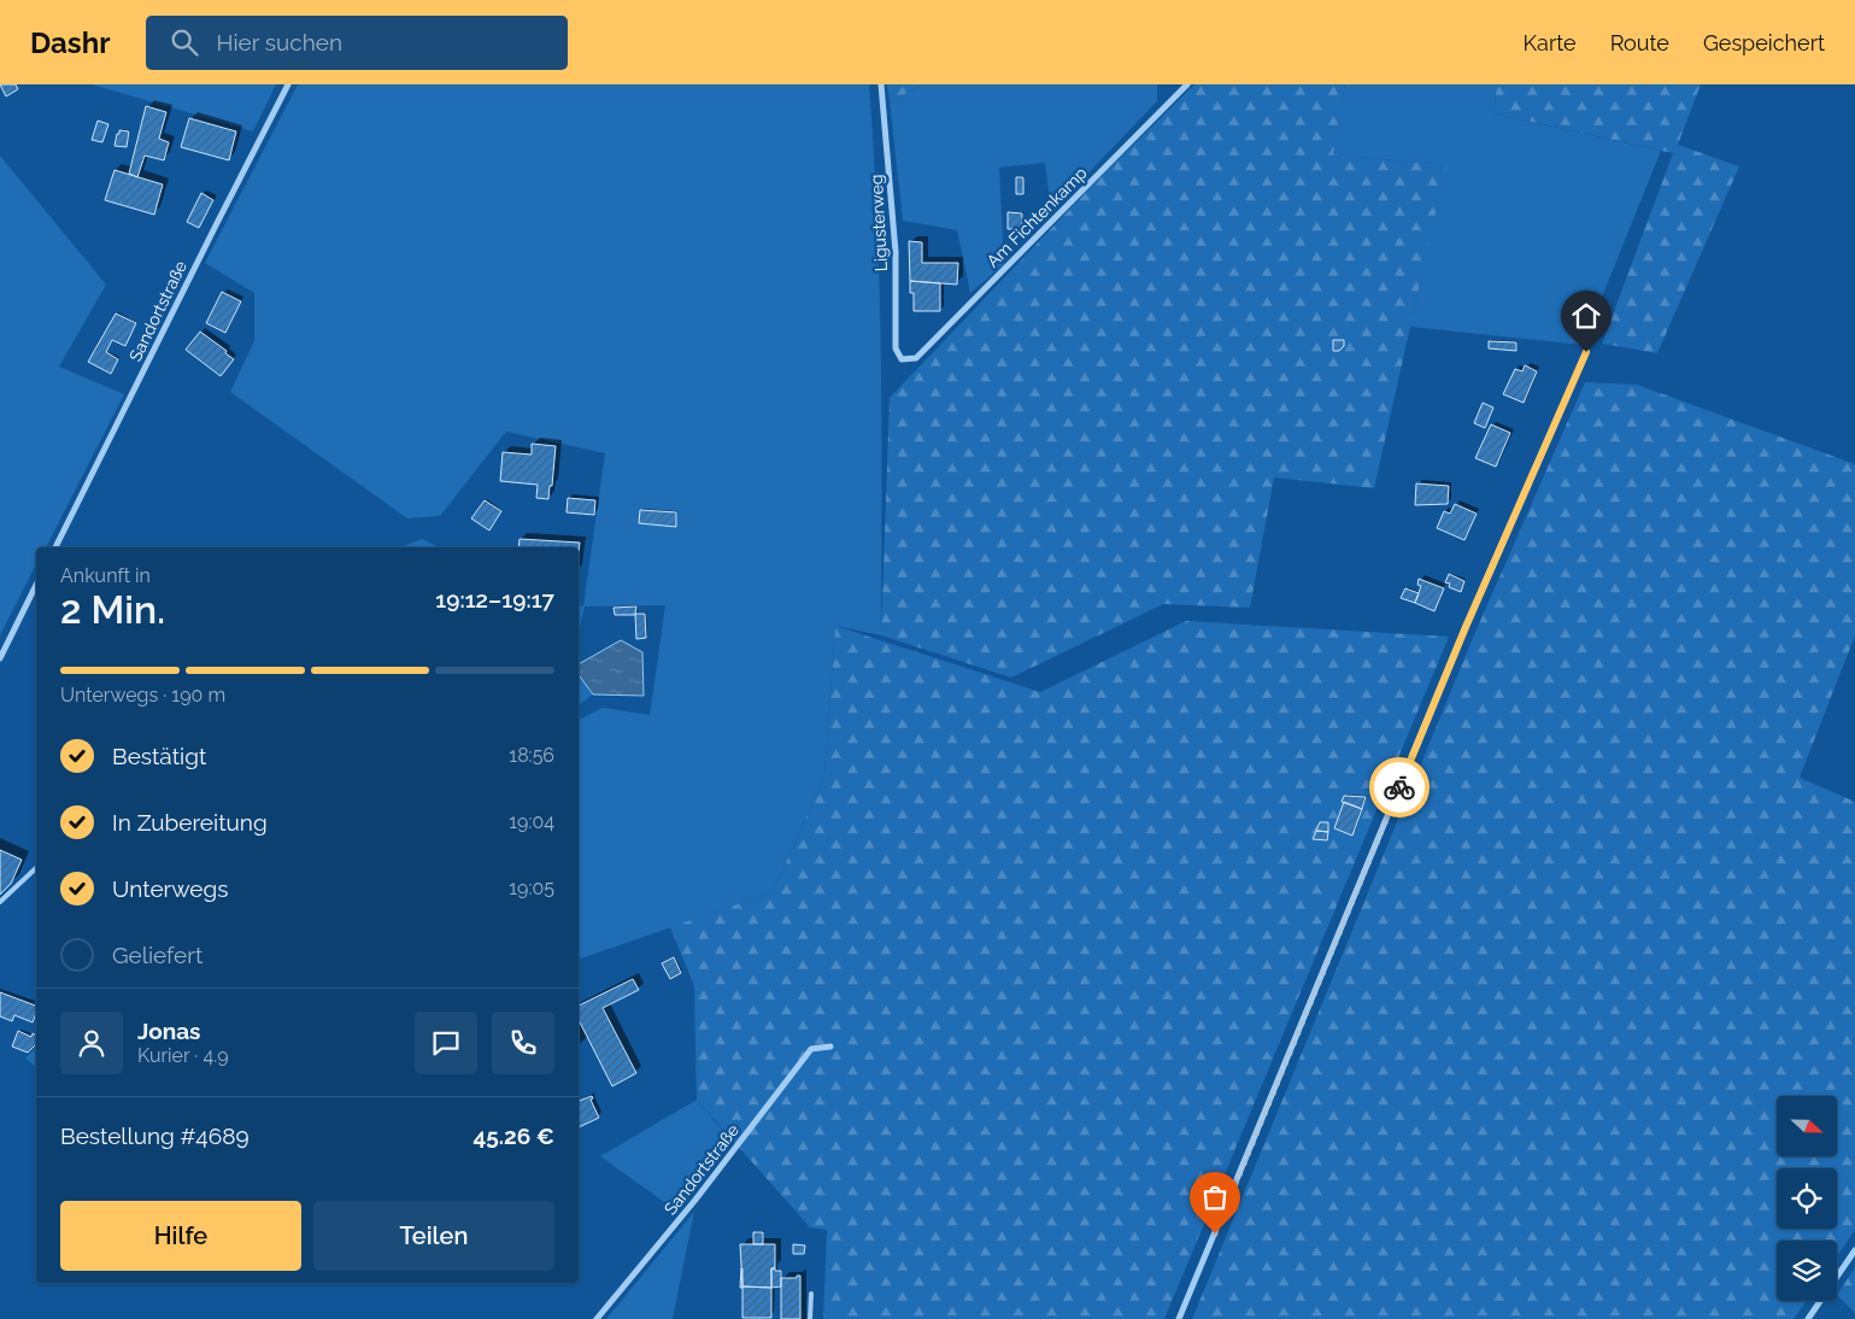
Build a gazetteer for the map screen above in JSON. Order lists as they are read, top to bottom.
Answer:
{
  "streets": {
    "street": ["Am Fichtenkamp", "Ligusterweg", "Sandortstraße"]
  },
  "crossings": [
    ["Am Fichtenkamp", "Ligusterweg"]
  ],
  "north": "right",
  "page": {
    "header": "Dashr",
    "search": "Hier suchen",
    "nav": ["Karte", "Route", "Gespeichert"],
    "heading": ["2 Min.", "Ankunft in", "19:12–19:17"],
    "panel": [
      "Jonas",
      "Kurier · 4.9",
      "Bestellung #4689",
      "45.26 €"
    ],
    "bar": "Unterwegs · 190 m",
    "list": [
      ["Bestätigt", "18:56"],
      ["In Zubereitung", "19:04"],
      ["Unterwegs", "19:05"],
      "Geliefert"
    ],
    "buttons": ["Hilfe", "Teilen"]
  }
}
